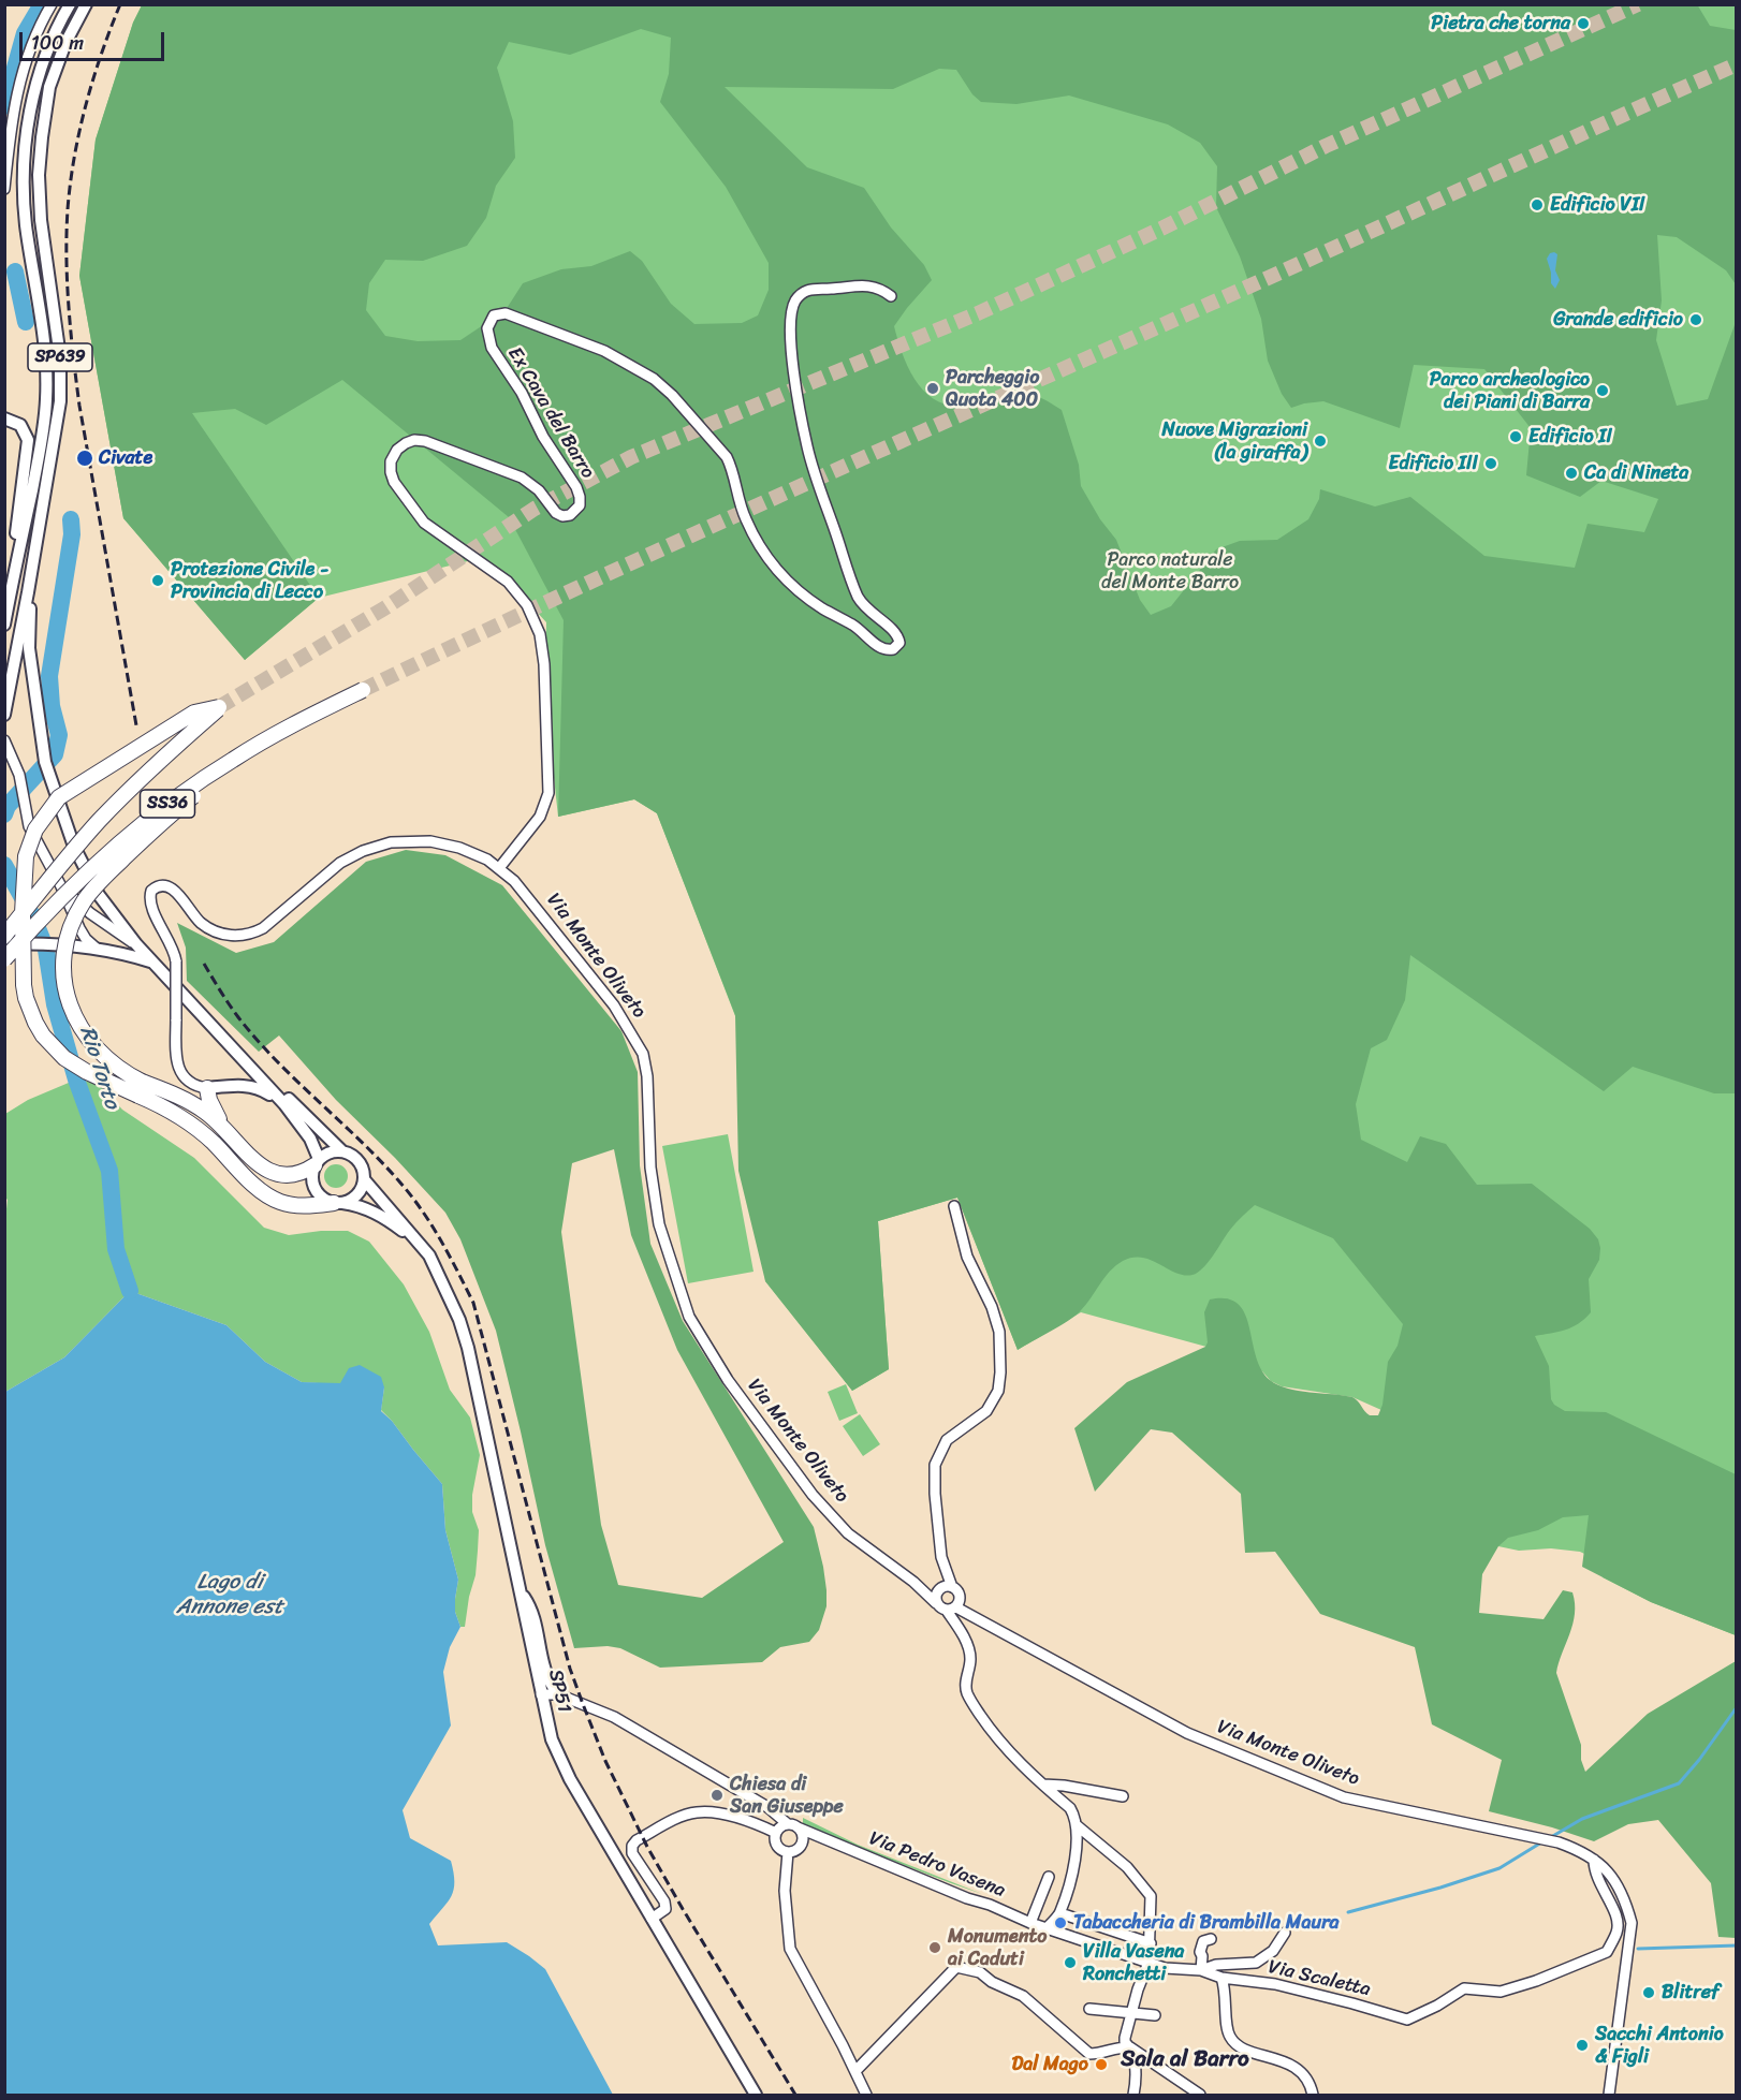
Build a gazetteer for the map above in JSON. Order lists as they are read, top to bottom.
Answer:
{
  "streets": {
    "highway": ["SS36"],
    "main road": ["SP639", "SP51"],
    "street": [
      "Ex Cava del Barro",
      "Via Monte Oliveto",
      "Via Pedro Vasena",
      "Via Scaletta"
    ]
  },
  "crossings": [
    ["Ex Cava del Barro", "Via Monte Oliveto"],
    ["SS36", "SP51"],
    ["Via Monte Oliveto", "Via Scaletta"],
    ["SP51", "Via Pedro Vasena"],
    ["Via Pedro Vasena", "Via Scaletta"]
  ],
  "districts": ["Sala al Barro"],
  "water": ["Rio Torto", "Lago di Annone est"],
  "parks": ["Parco naturale del Monte Barro"],
  "places": [
    "Pietra che torna",
    "Edificio VII",
    "Grande edificio",
    "Parcheggio Quota 400",
    "Parco archeologico dei Piani di Barra",
    "Edificio II",
    "Nuove Migrazioni (la giraffa)",
    "Civate",
    "Edificio III",
    "Ca di Nineta",
    "Protezione Civile - Provincia di Lecco",
    "Chiesa di San Giuseppe",
    "Tabaccheria di Brambilla Maura",
    "Monumento ai Caduti",
    "Villa Vasena Ronchetti",
    "Blitref",
    "Sacchi Antonio & Figli",
    "Dal Mago"
  ],
  "scale_bar": "100 m"
}
